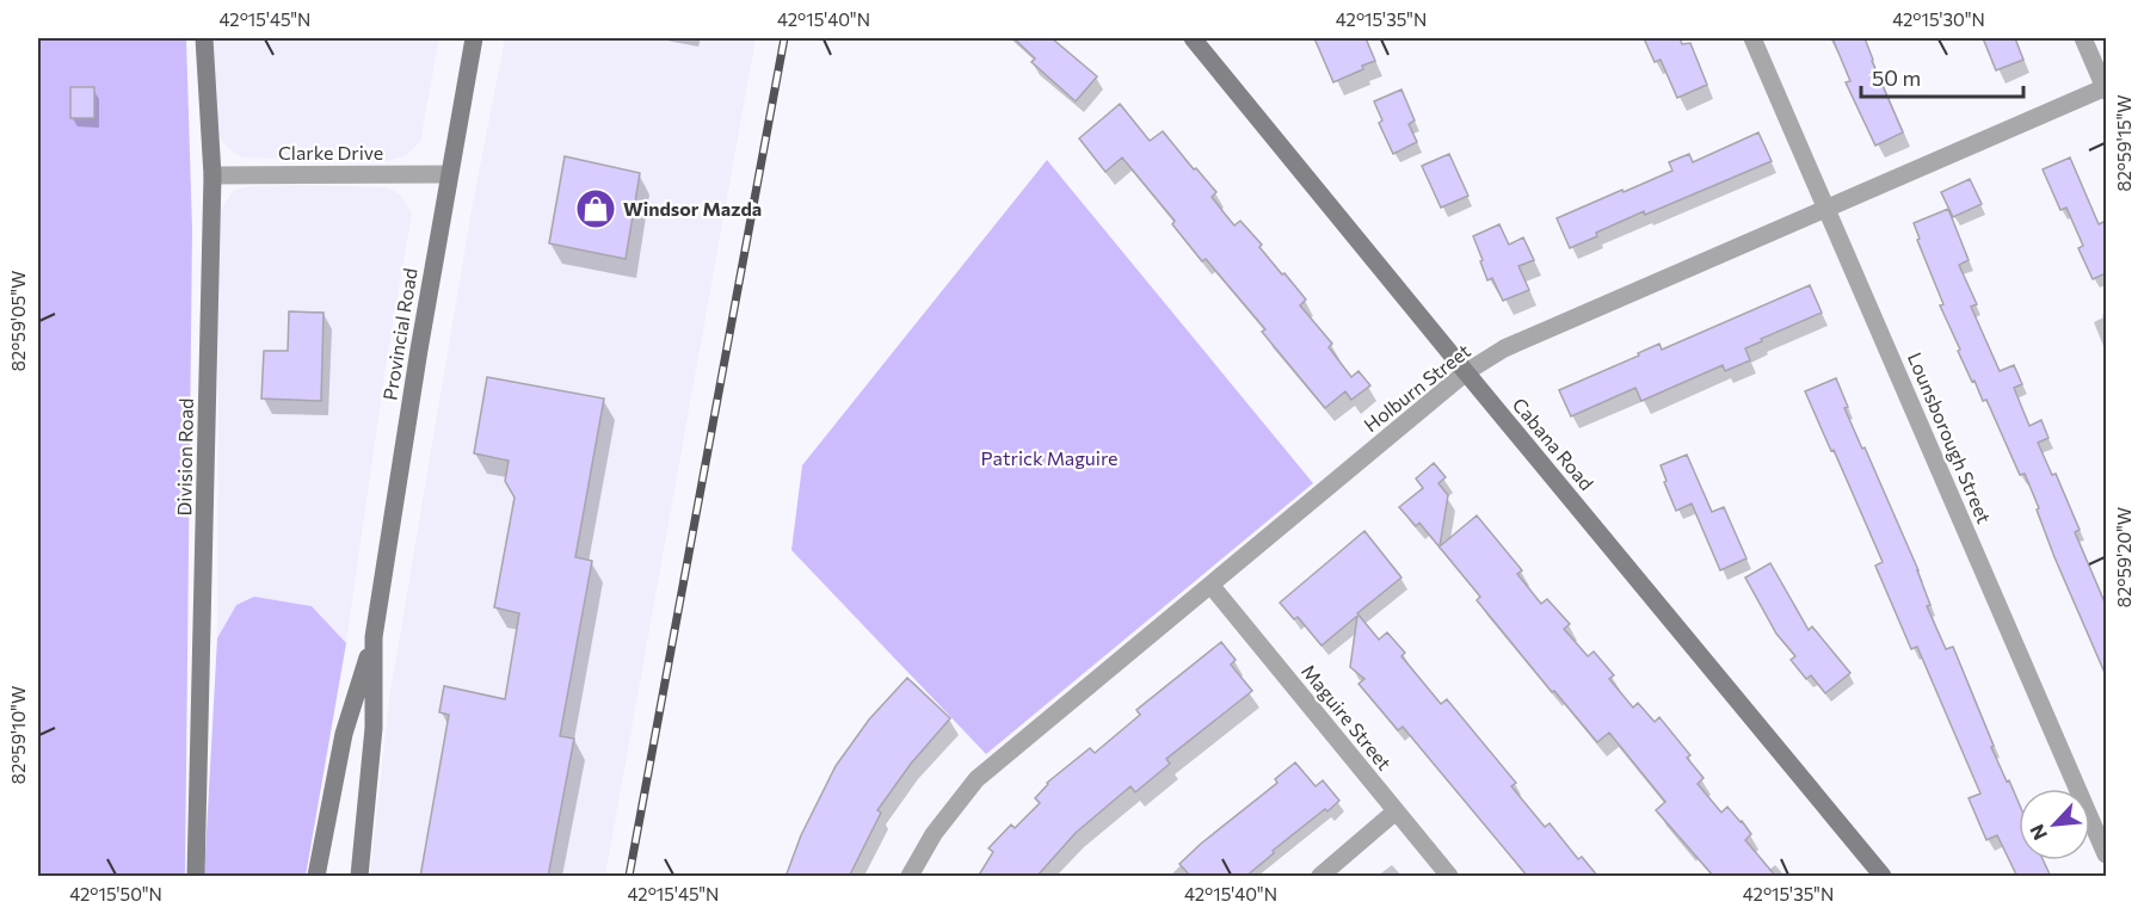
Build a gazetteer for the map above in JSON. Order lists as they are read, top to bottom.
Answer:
{
  "streets": {
    "main road": ["Provincial Road", "Cabana Road", "Division Road"],
    "street": [
      "Clarke Drive",
      "Holburn Street",
      "Lounsborough Street",
      "Maguire Street"
    ]
  },
  "crossings": [
    ["Clarke Drive", "Provincial Road"],
    ["Clarke Drive", "Division Road"],
    ["Holburn Street", "Lounsborough Street"],
    ["Holburn Street", "Cabana Road"],
    ["Holburn Street", "Maguire Street"]
  ],
  "parks": ["Patrick Maguire"],
  "places": {
    "shop": ["Windsor Mazda"]
  },
  "scale_bar": "50 m",
  "north": "bottom left",
  "coordinates": [
    "42°15'45\"N",
    "42°15'40\"N",
    "42°15'35\"N",
    "42°15'30\"N",
    "82°59'15\"W",
    "82°59'05\"W",
    "82°59'20\"W",
    "82°59'10\"W",
    "42°15'50\"N"
  ]
}
